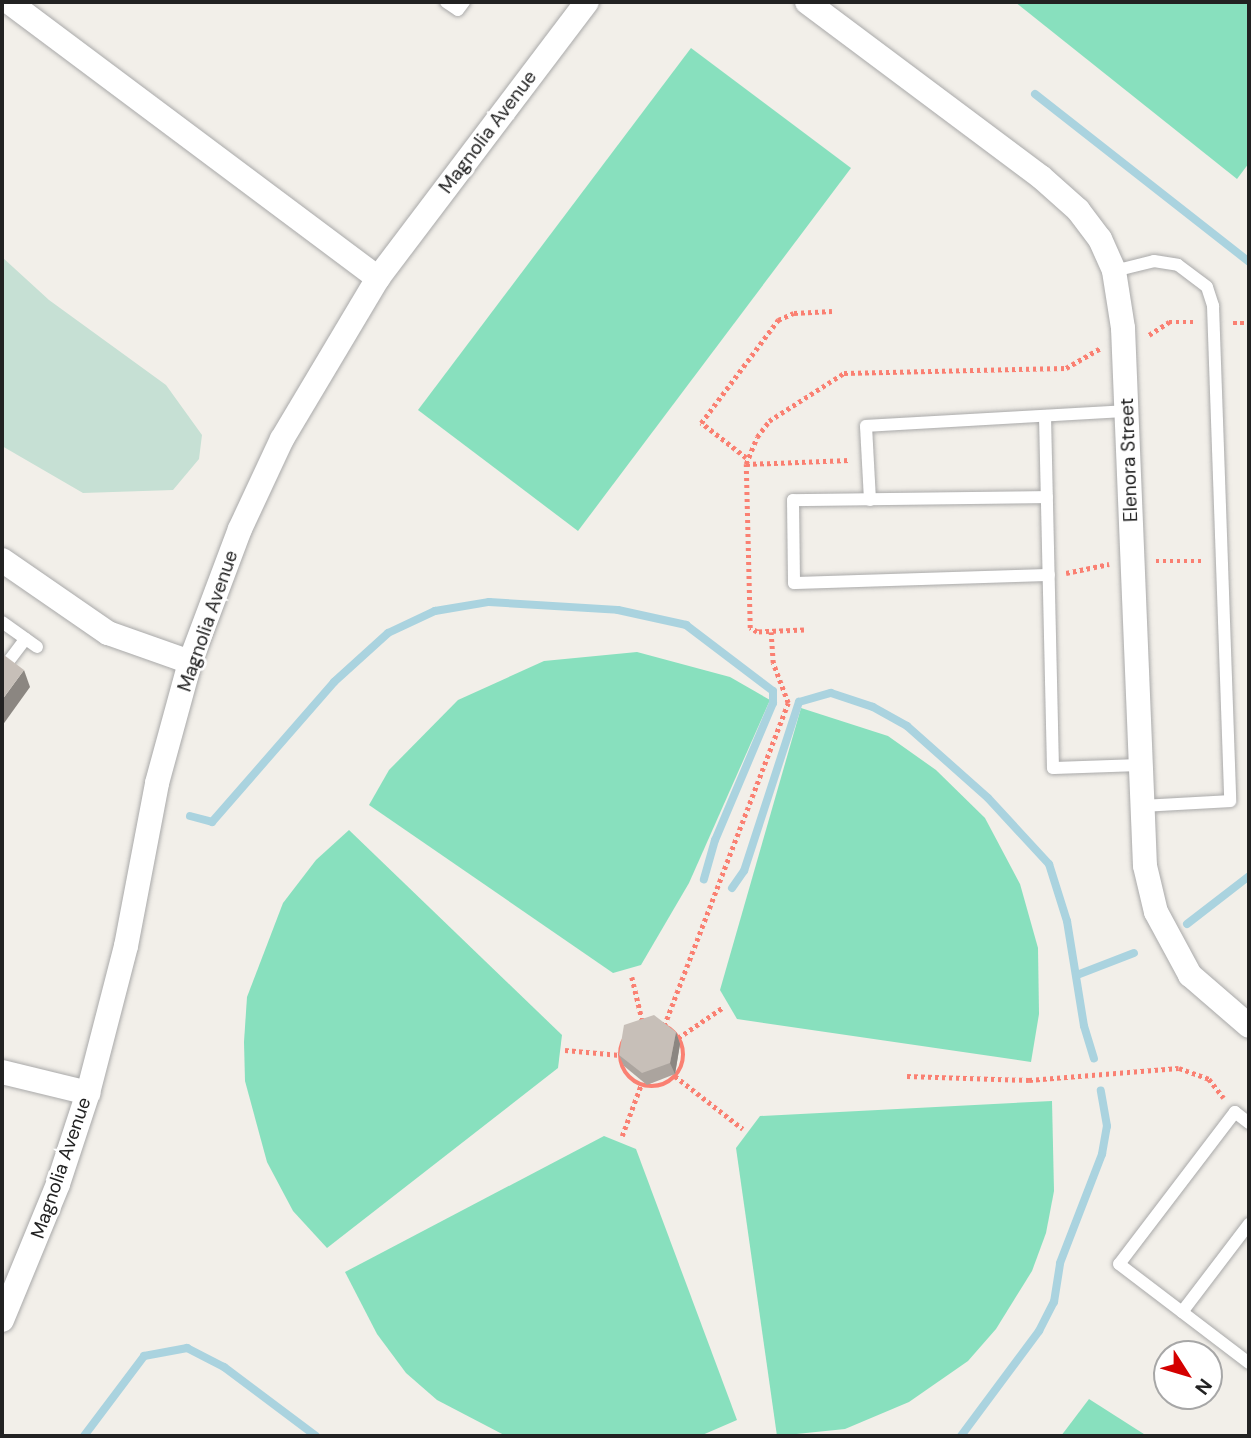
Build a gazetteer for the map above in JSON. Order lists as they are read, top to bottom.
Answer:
{
  "streets": {
    "street": ["Magnolia Avenue", "Elenora Street"]
  },
  "north": "bottom right"
}
